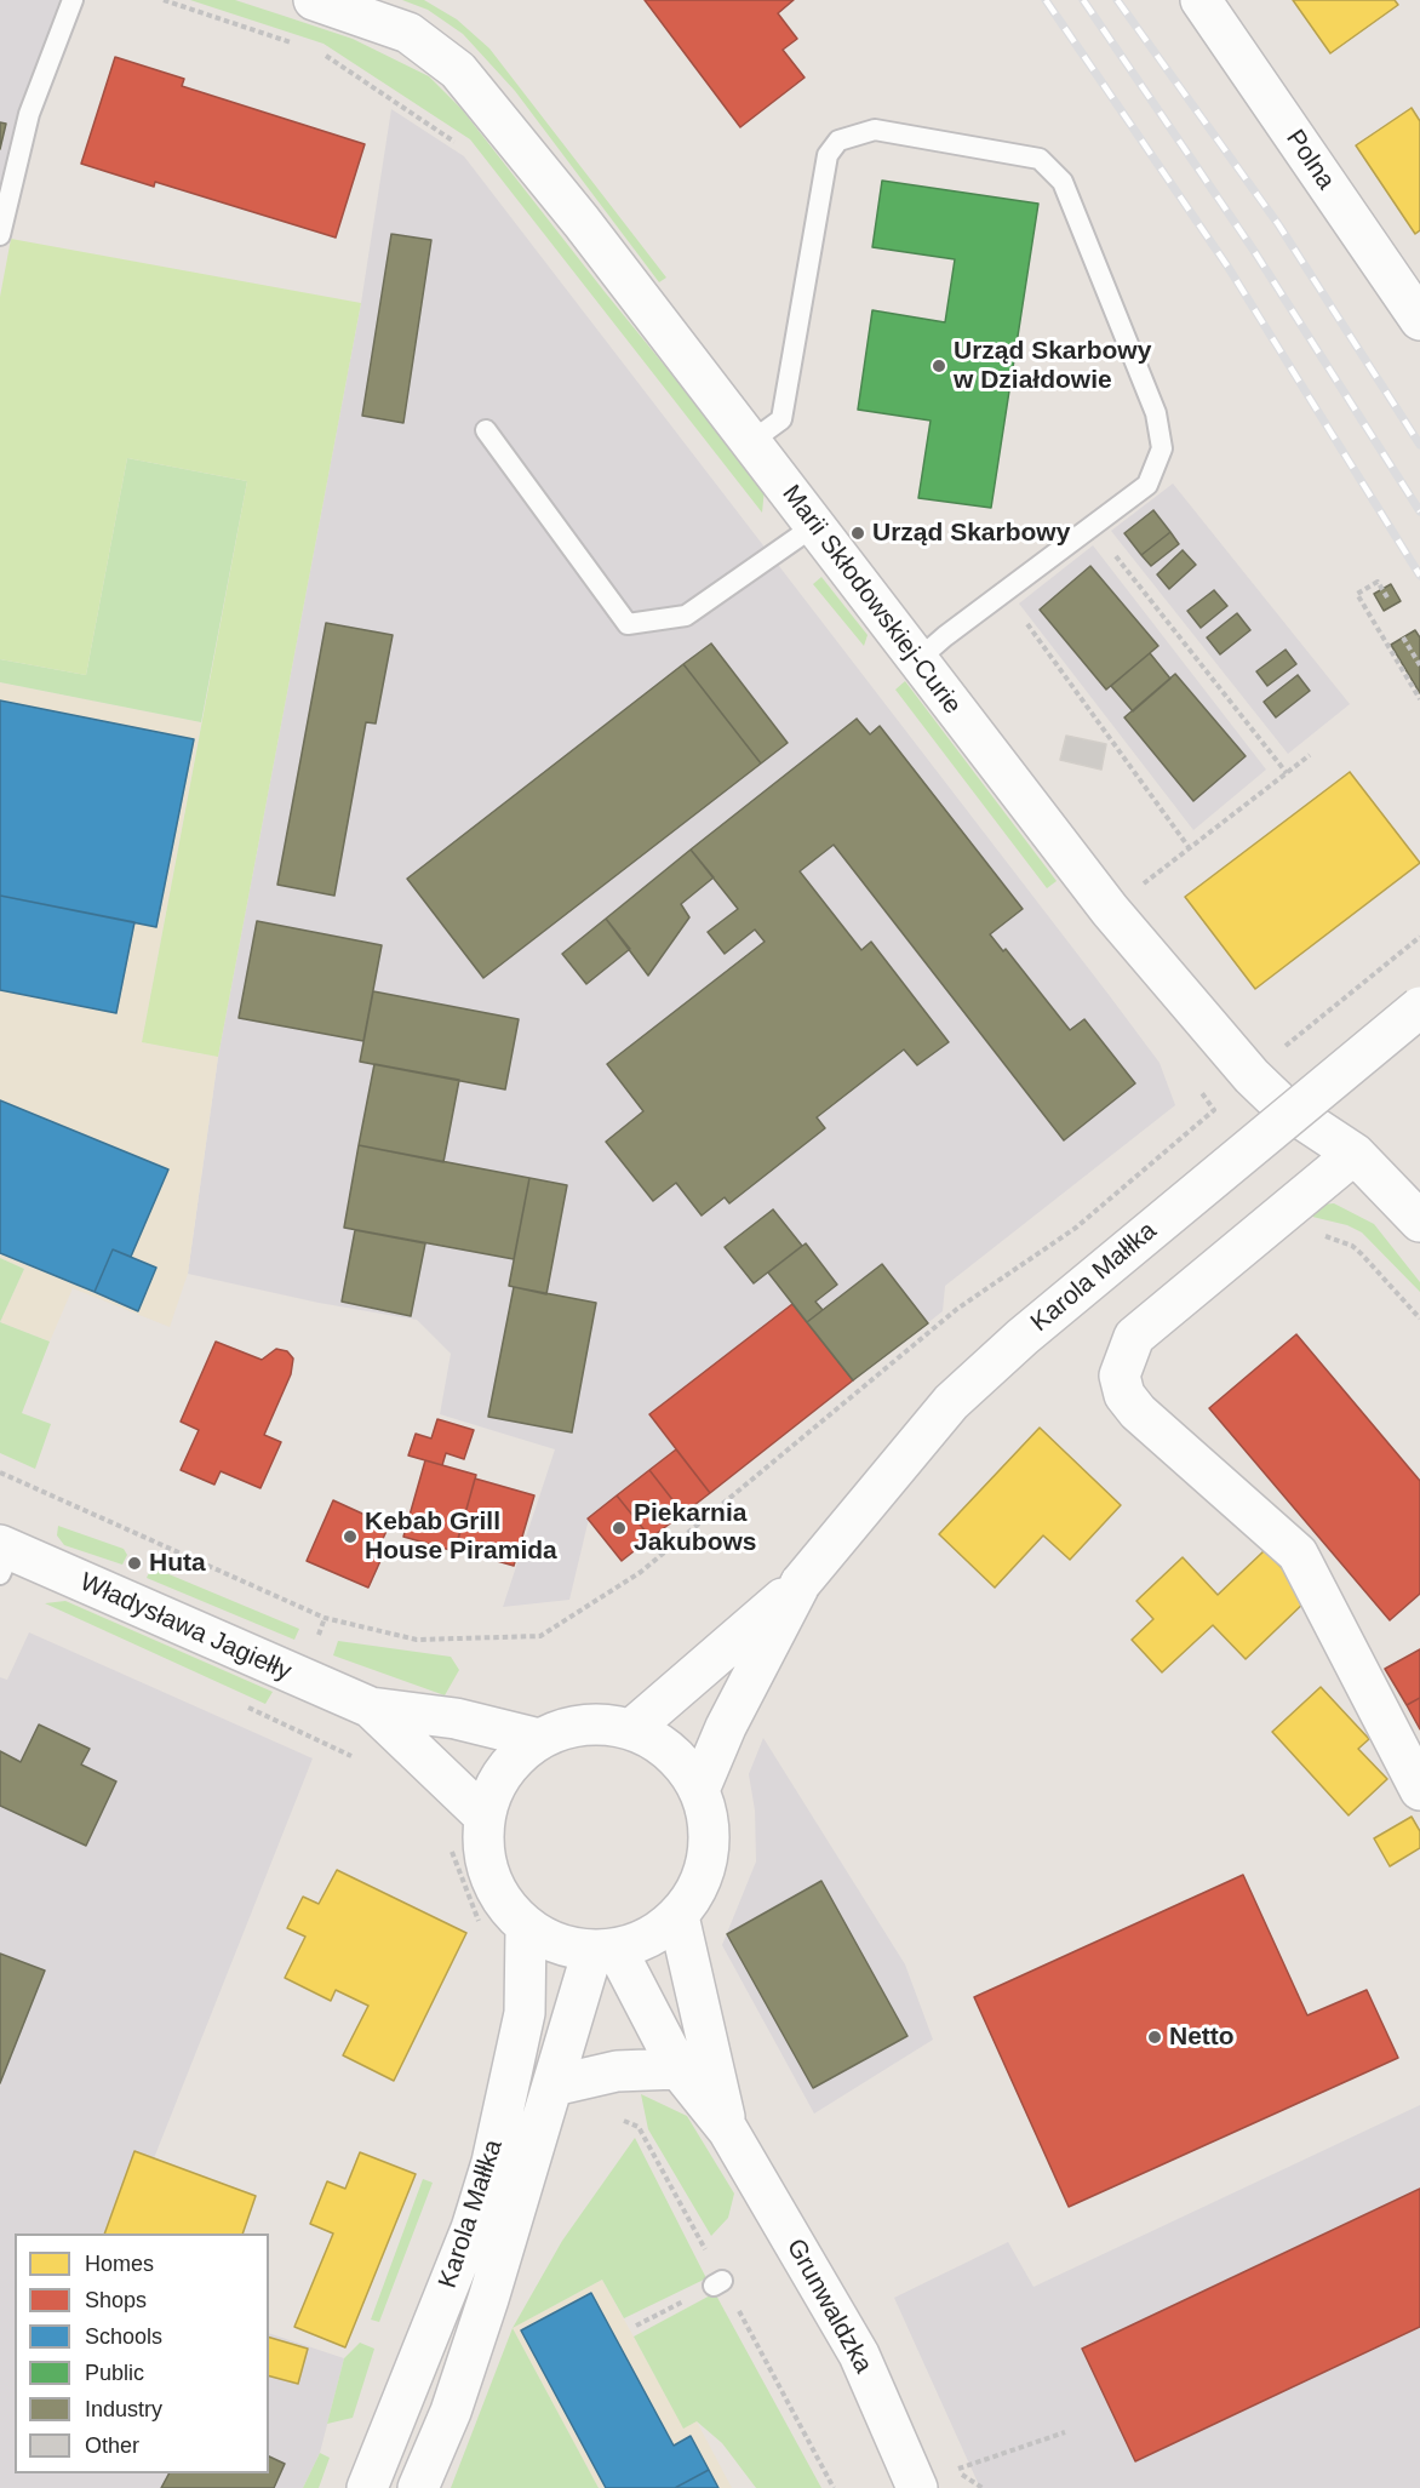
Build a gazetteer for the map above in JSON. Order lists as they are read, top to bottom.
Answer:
{
  "streets": {
    "street": [
      "Polna",
      "Marii Skłodowskiej-Curie",
      "Karola Małłka",
      "Władysława Jagiełły",
      "Grunwaldzka"
    ]
  },
  "crossings": [
    ["Karola Małłka", "Władysława Jagiełły"],
    ["Karola Małłka", "Grunwaldzka"],
    ["Władysława Jagiełły", "Grunwaldzka"]
  ],
  "places": [
    "Urząd Skarbowy w Działdowie",
    "Urząd Skarbowy",
    "Piekarnia Jakubows",
    "Kebab Grill House Piramida",
    "Huta",
    "Netto"
  ],
  "legend": [
    "Homes",
    "Shops",
    "Schools",
    "Public",
    "Industry",
    "Other"
  ]
}
